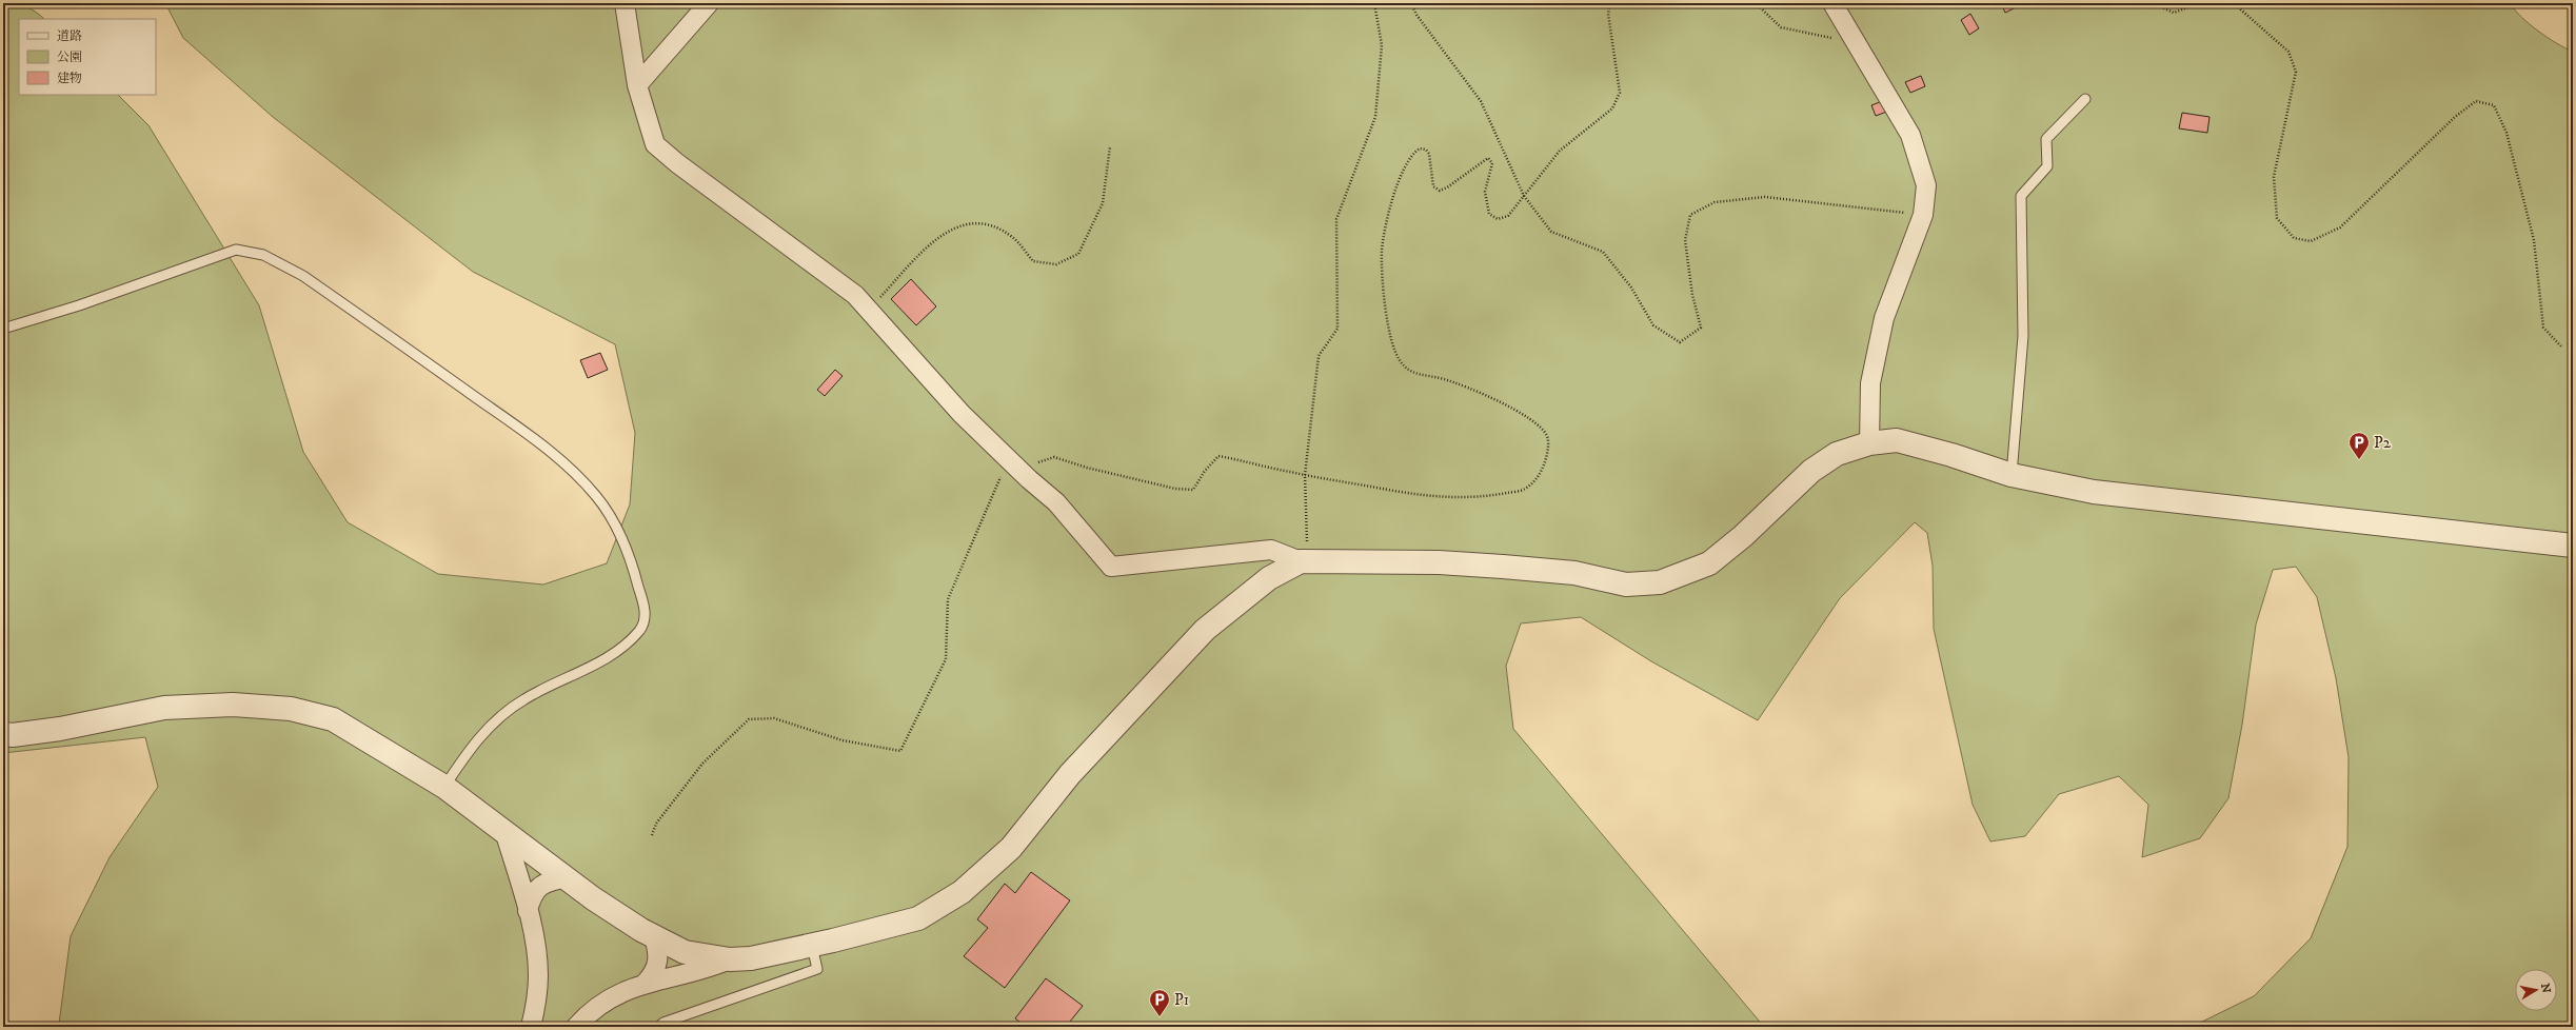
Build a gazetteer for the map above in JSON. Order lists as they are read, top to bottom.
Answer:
{
  "places": {
    "parking": ["P2", "P1"]
  },
  "legend": ["道路", "公園", "建物"],
  "north": "right"
}
